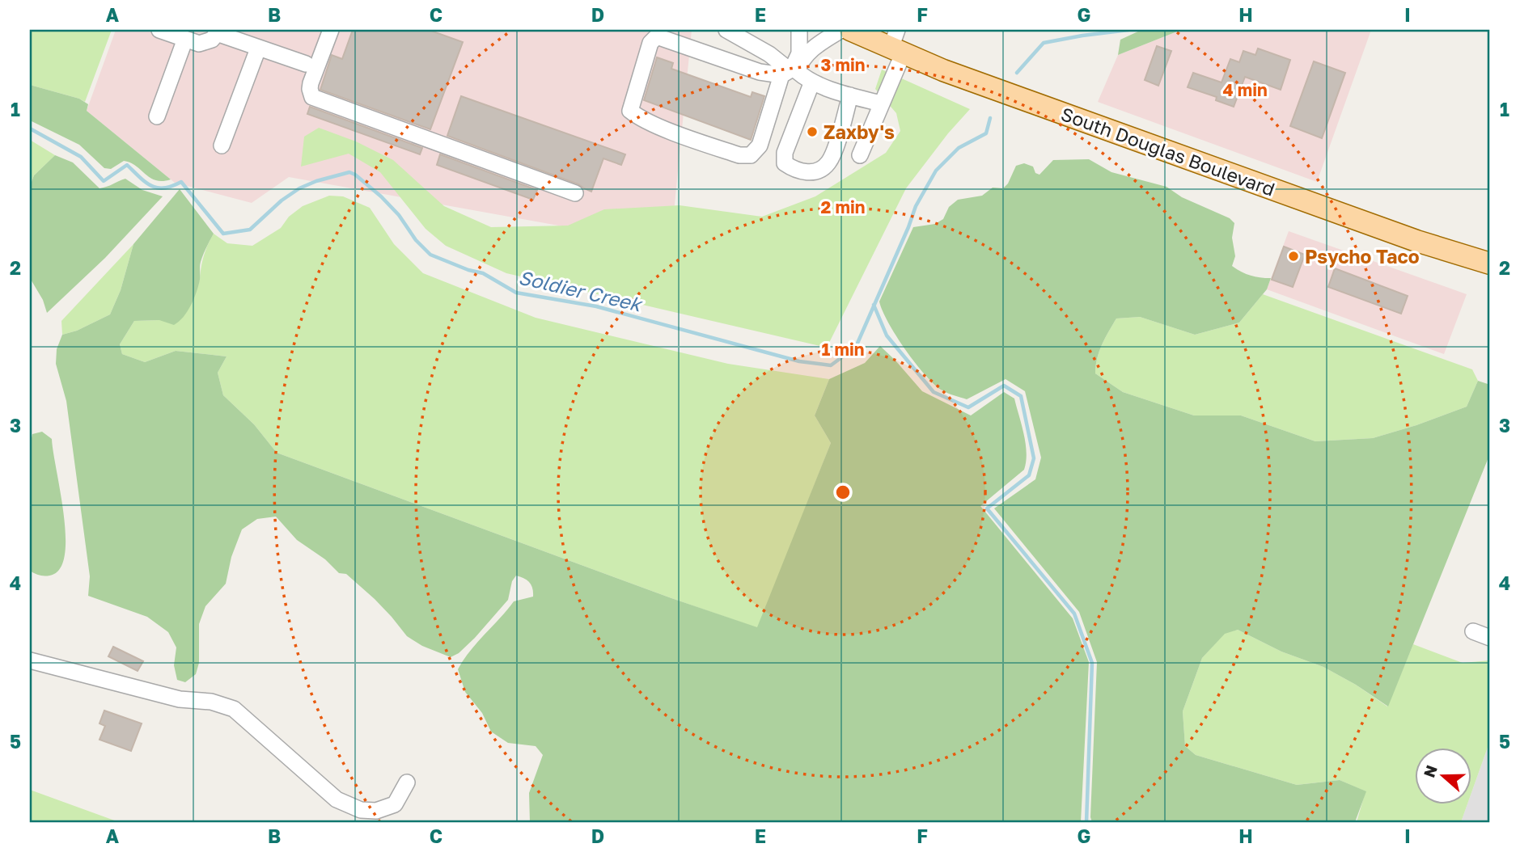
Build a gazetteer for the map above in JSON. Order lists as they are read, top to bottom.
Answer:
{
  "streets": {
    "main road": ["South Douglas Boulevard"]
  },
  "water": ["Soldier Creek"],
  "places": ["Zaxby's", "Psycho Taco"],
  "north": "left",
  "grid": {
    "columns": [
      "A",
      "B",
      "C",
      "D",
      "E",
      "F",
      "G",
      "H",
      "I"
    ],
    "rows": [
      "1",
      "2",
      "3",
      "4",
      "5"
    ]
  },
  "rings": [
    "3 min",
    "4 min",
    "2 min",
    "1 min"
  ]
}
